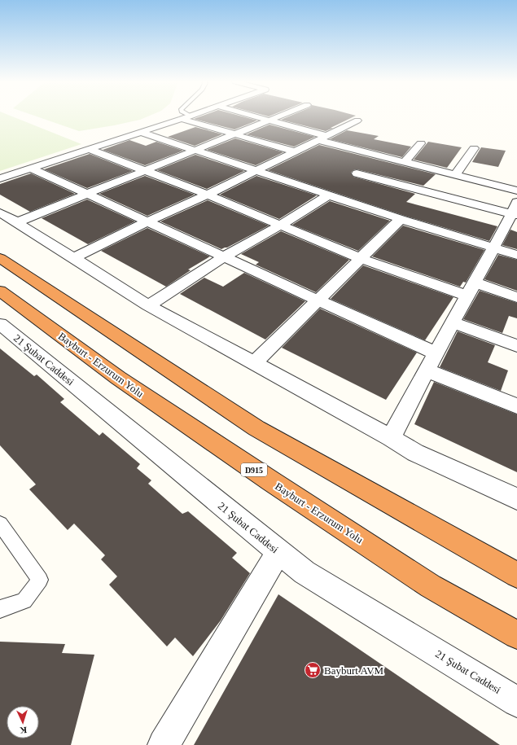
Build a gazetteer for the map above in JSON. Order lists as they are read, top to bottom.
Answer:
{
  "streets": {
    "highway": ["Bayburt - Erzurum Yolu", "D915"],
    "street": ["21 Şubat Caddesi"]
  },
  "places": {
    "supermarket": ["Bayburt AVM"]
  },
  "north": "bottom"
}
